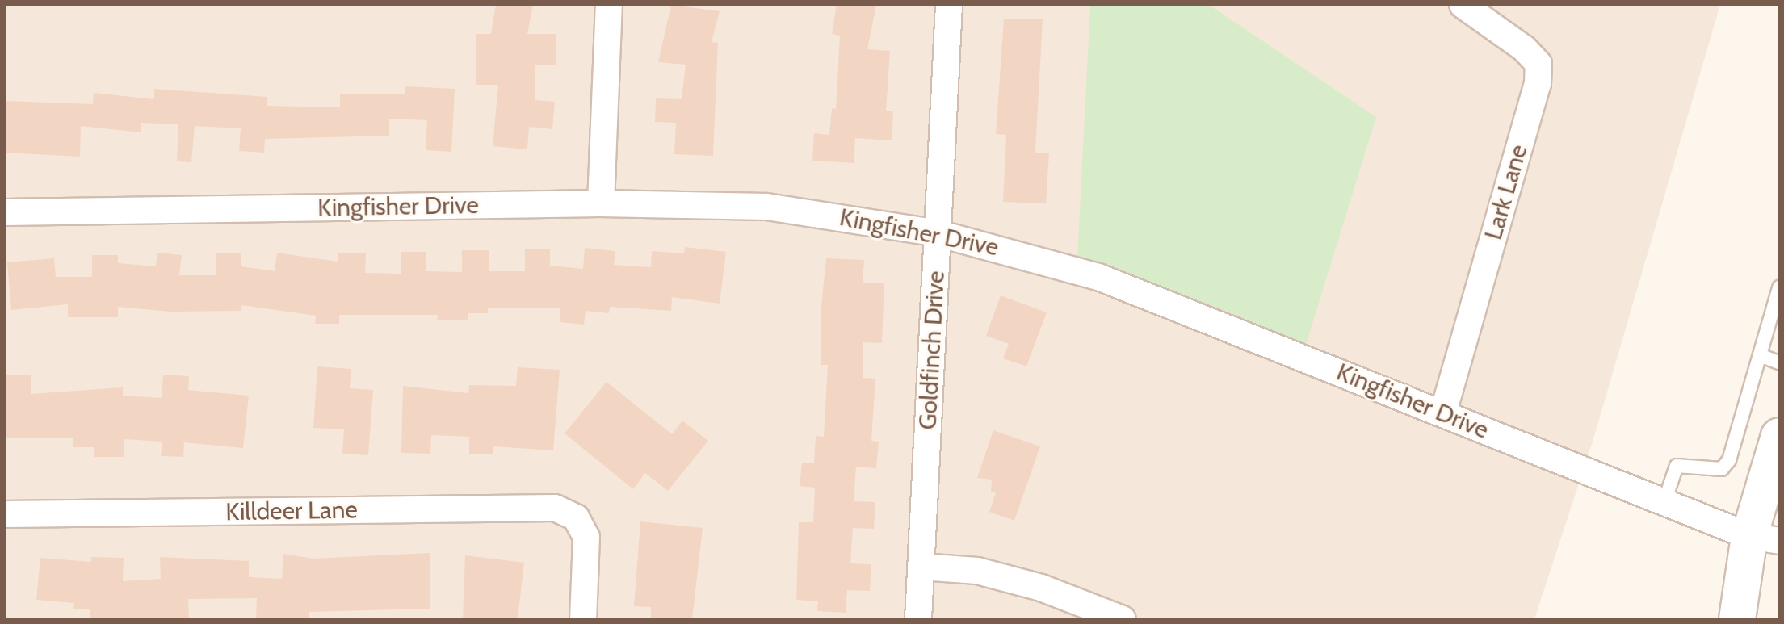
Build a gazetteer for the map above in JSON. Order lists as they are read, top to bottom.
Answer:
{
  "streets": {
    "street": [
      "Lark Lane",
      "Kingfisher Drive",
      "Goldfinch Drive",
      "Killdeer Lane"
    ]
  },
  "crossings": [
    ["Lark Lane", "Kingfisher Drive"],
    ["Kingfisher Drive", "Goldfinch Drive"]
  ]
}
